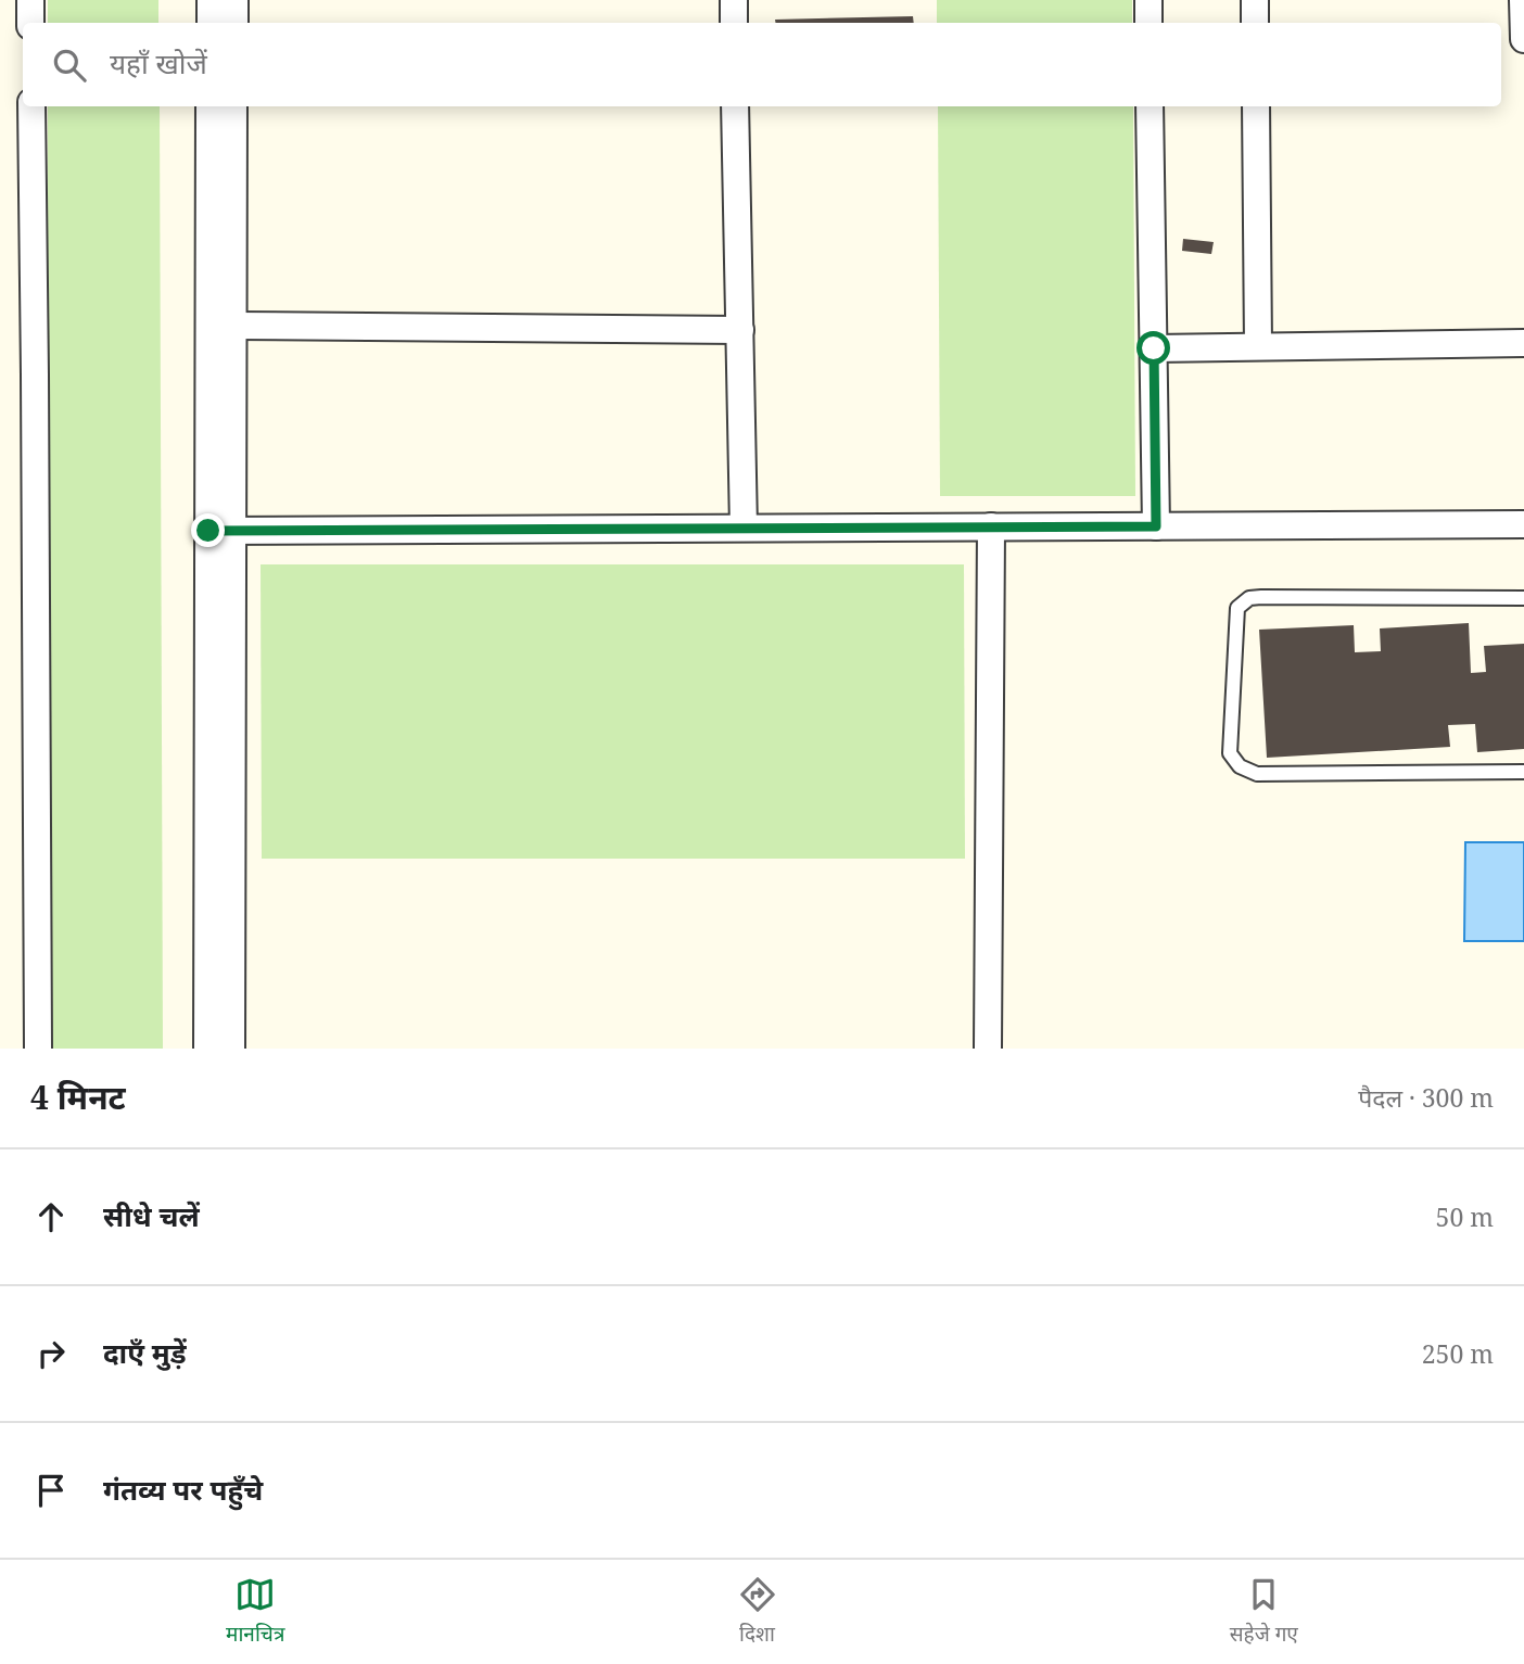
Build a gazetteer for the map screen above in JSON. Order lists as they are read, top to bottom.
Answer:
{
  "page": {
    "search": "यहाँ खोजें",
    "heading": ["4 मिनट", "पैदल · 300 m"],
    "list": [
      ["सीधे चलें", "50 m"],
      ["दाएँ मुड़ें", "250 m"],
      "गंतव्य पर पहुँचे"
    ],
    "nav": ["मानचित्र", "दिशा", "सहेजे गए"]
  }
}
